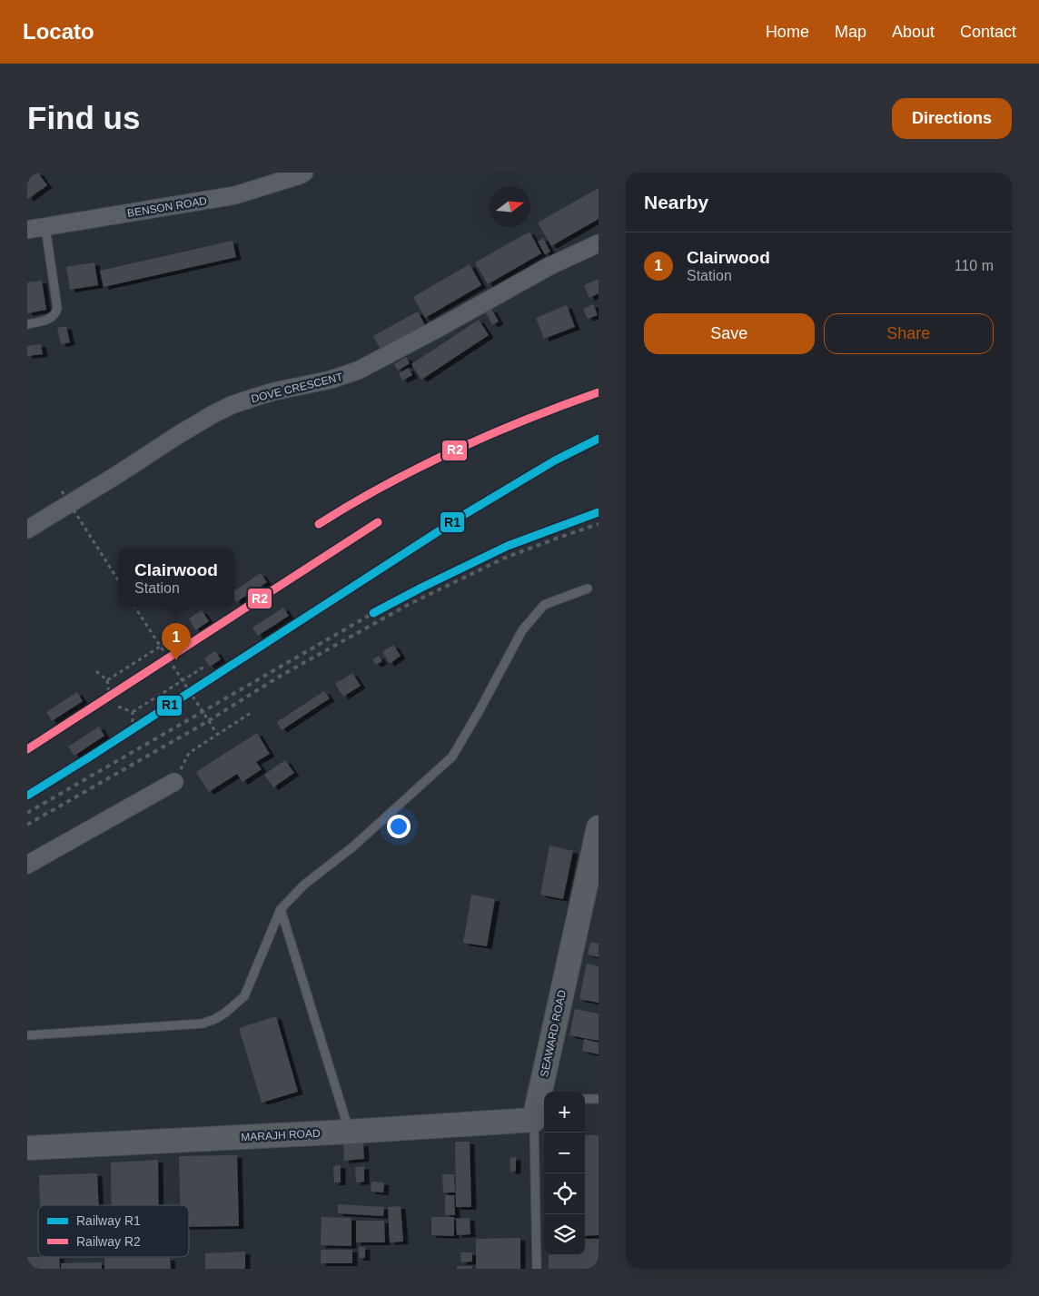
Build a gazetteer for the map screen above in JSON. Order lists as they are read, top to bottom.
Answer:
{
  "streets": {
    "street": [
      "BENSON ROAD",
      "DOVE CRESCENT",
      "SEAWARD ROAD",
      "MARAJH ROAD"
    ]
  },
  "crossings": [
    ["SEAWARD ROAD", "MARAJH ROAD"]
  ],
  "lines": ["rail line R2", "rail line R1"],
  "legend": ["Railway R1", "Railway R2"],
  "north": "right",
  "page": {
    "header": "Locato",
    "nav": [
      "Home",
      "Map",
      "About",
      "Contact"
    ],
    "buttons": [
      "Directions",
      ["Save", "Share"]
    ],
    "title": "Find us",
    "heading": "Nearby",
    "list": [
      {
        "mark": "1",
        "name": "Clairwood",
        "note": "Station",
        "value": "110 m"
      }
    ],
    "popup": ["Clairwood", "Station"],
    "pins": "1",
    "map_buttons": ["+", "−"]
  }
}
